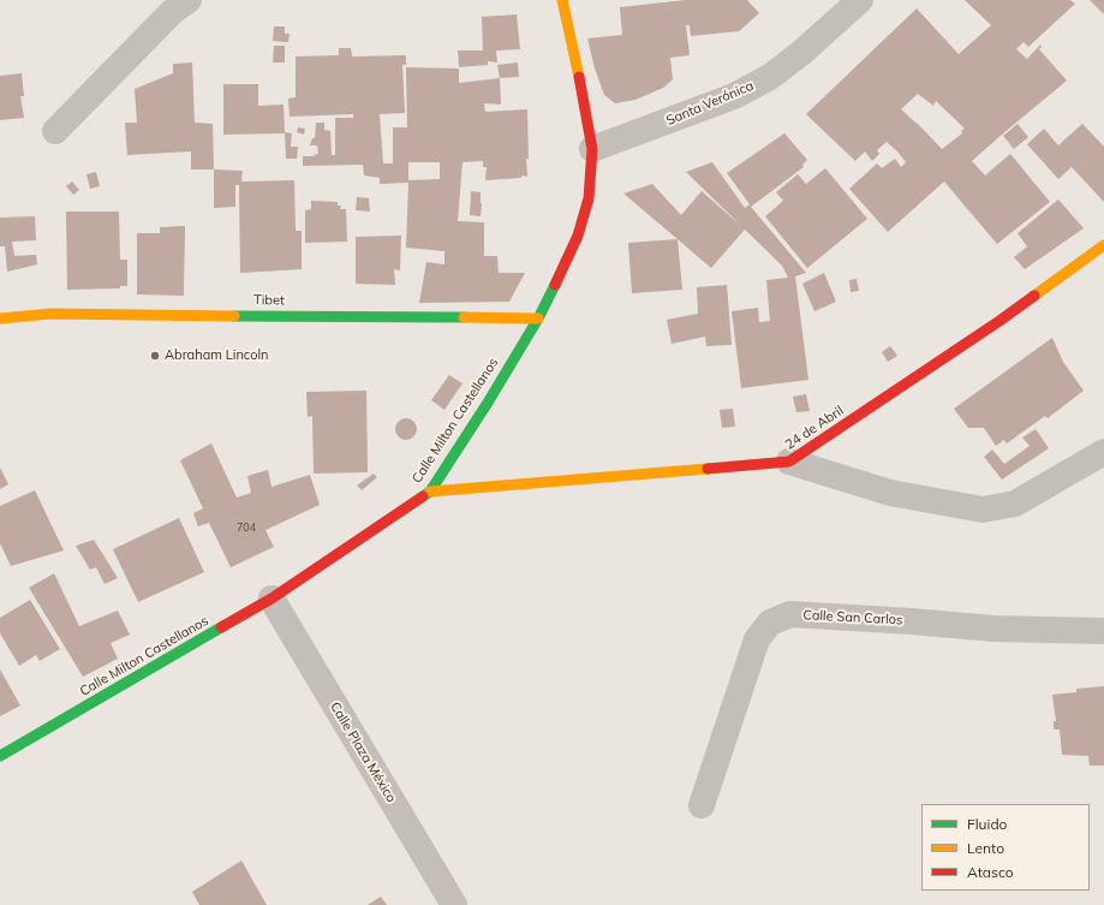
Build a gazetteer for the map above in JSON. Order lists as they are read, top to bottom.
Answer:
{
  "streets": {
    "street": [
      "Santa Verónica",
      "Tibet",
      "Calle Milton Castellanos",
      "24 de Abril",
      "Calle San Carlos",
      "Calle Plaza México"
    ]
  },
  "crossings": [
    ["Santa Verónica", "Calle Milton Castellanos"],
    ["Tibet", "Calle Milton Castellanos"],
    ["Calle Milton Castellanos", "24 de Abril"],
    ["Calle Milton Castellanos", "Calle Plaza México"]
  ],
  "places": ["Abraham Lincoln"],
  "house_numbers": ["704"],
  "legend": ["Fluido", "Lento", "Atasco"]
}
